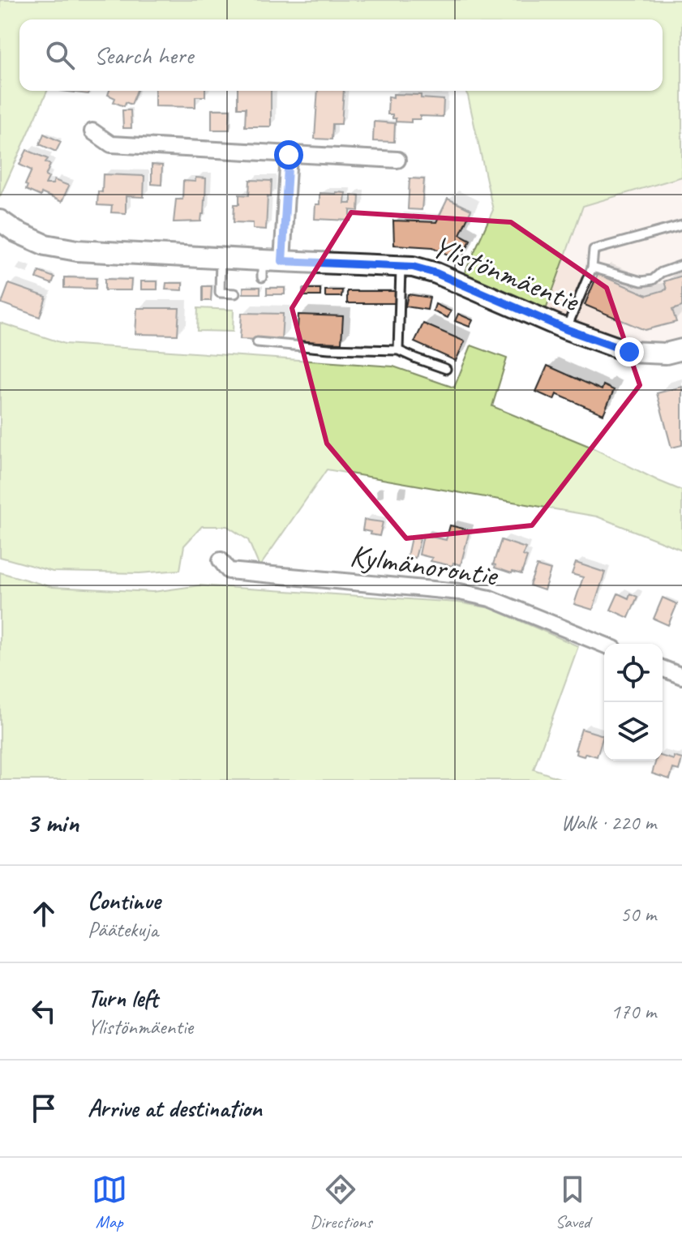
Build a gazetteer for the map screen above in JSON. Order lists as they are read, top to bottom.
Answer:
{
  "streets": {
    "street": ["Ylistönmäentie", "Kylmänorontie"]
  },
  "page": {
    "search": "Search here",
    "heading": ["3 min", "Walk · 220 m"],
    "list": [
      ["Continue", "Päätekuja", "50 m"],
      ["Turn left", "Ylistönmäentie", "170 m"],
      "Arrive at destination"
    ],
    "nav": ["Map", "Directions", "Saved"]
  }
}
